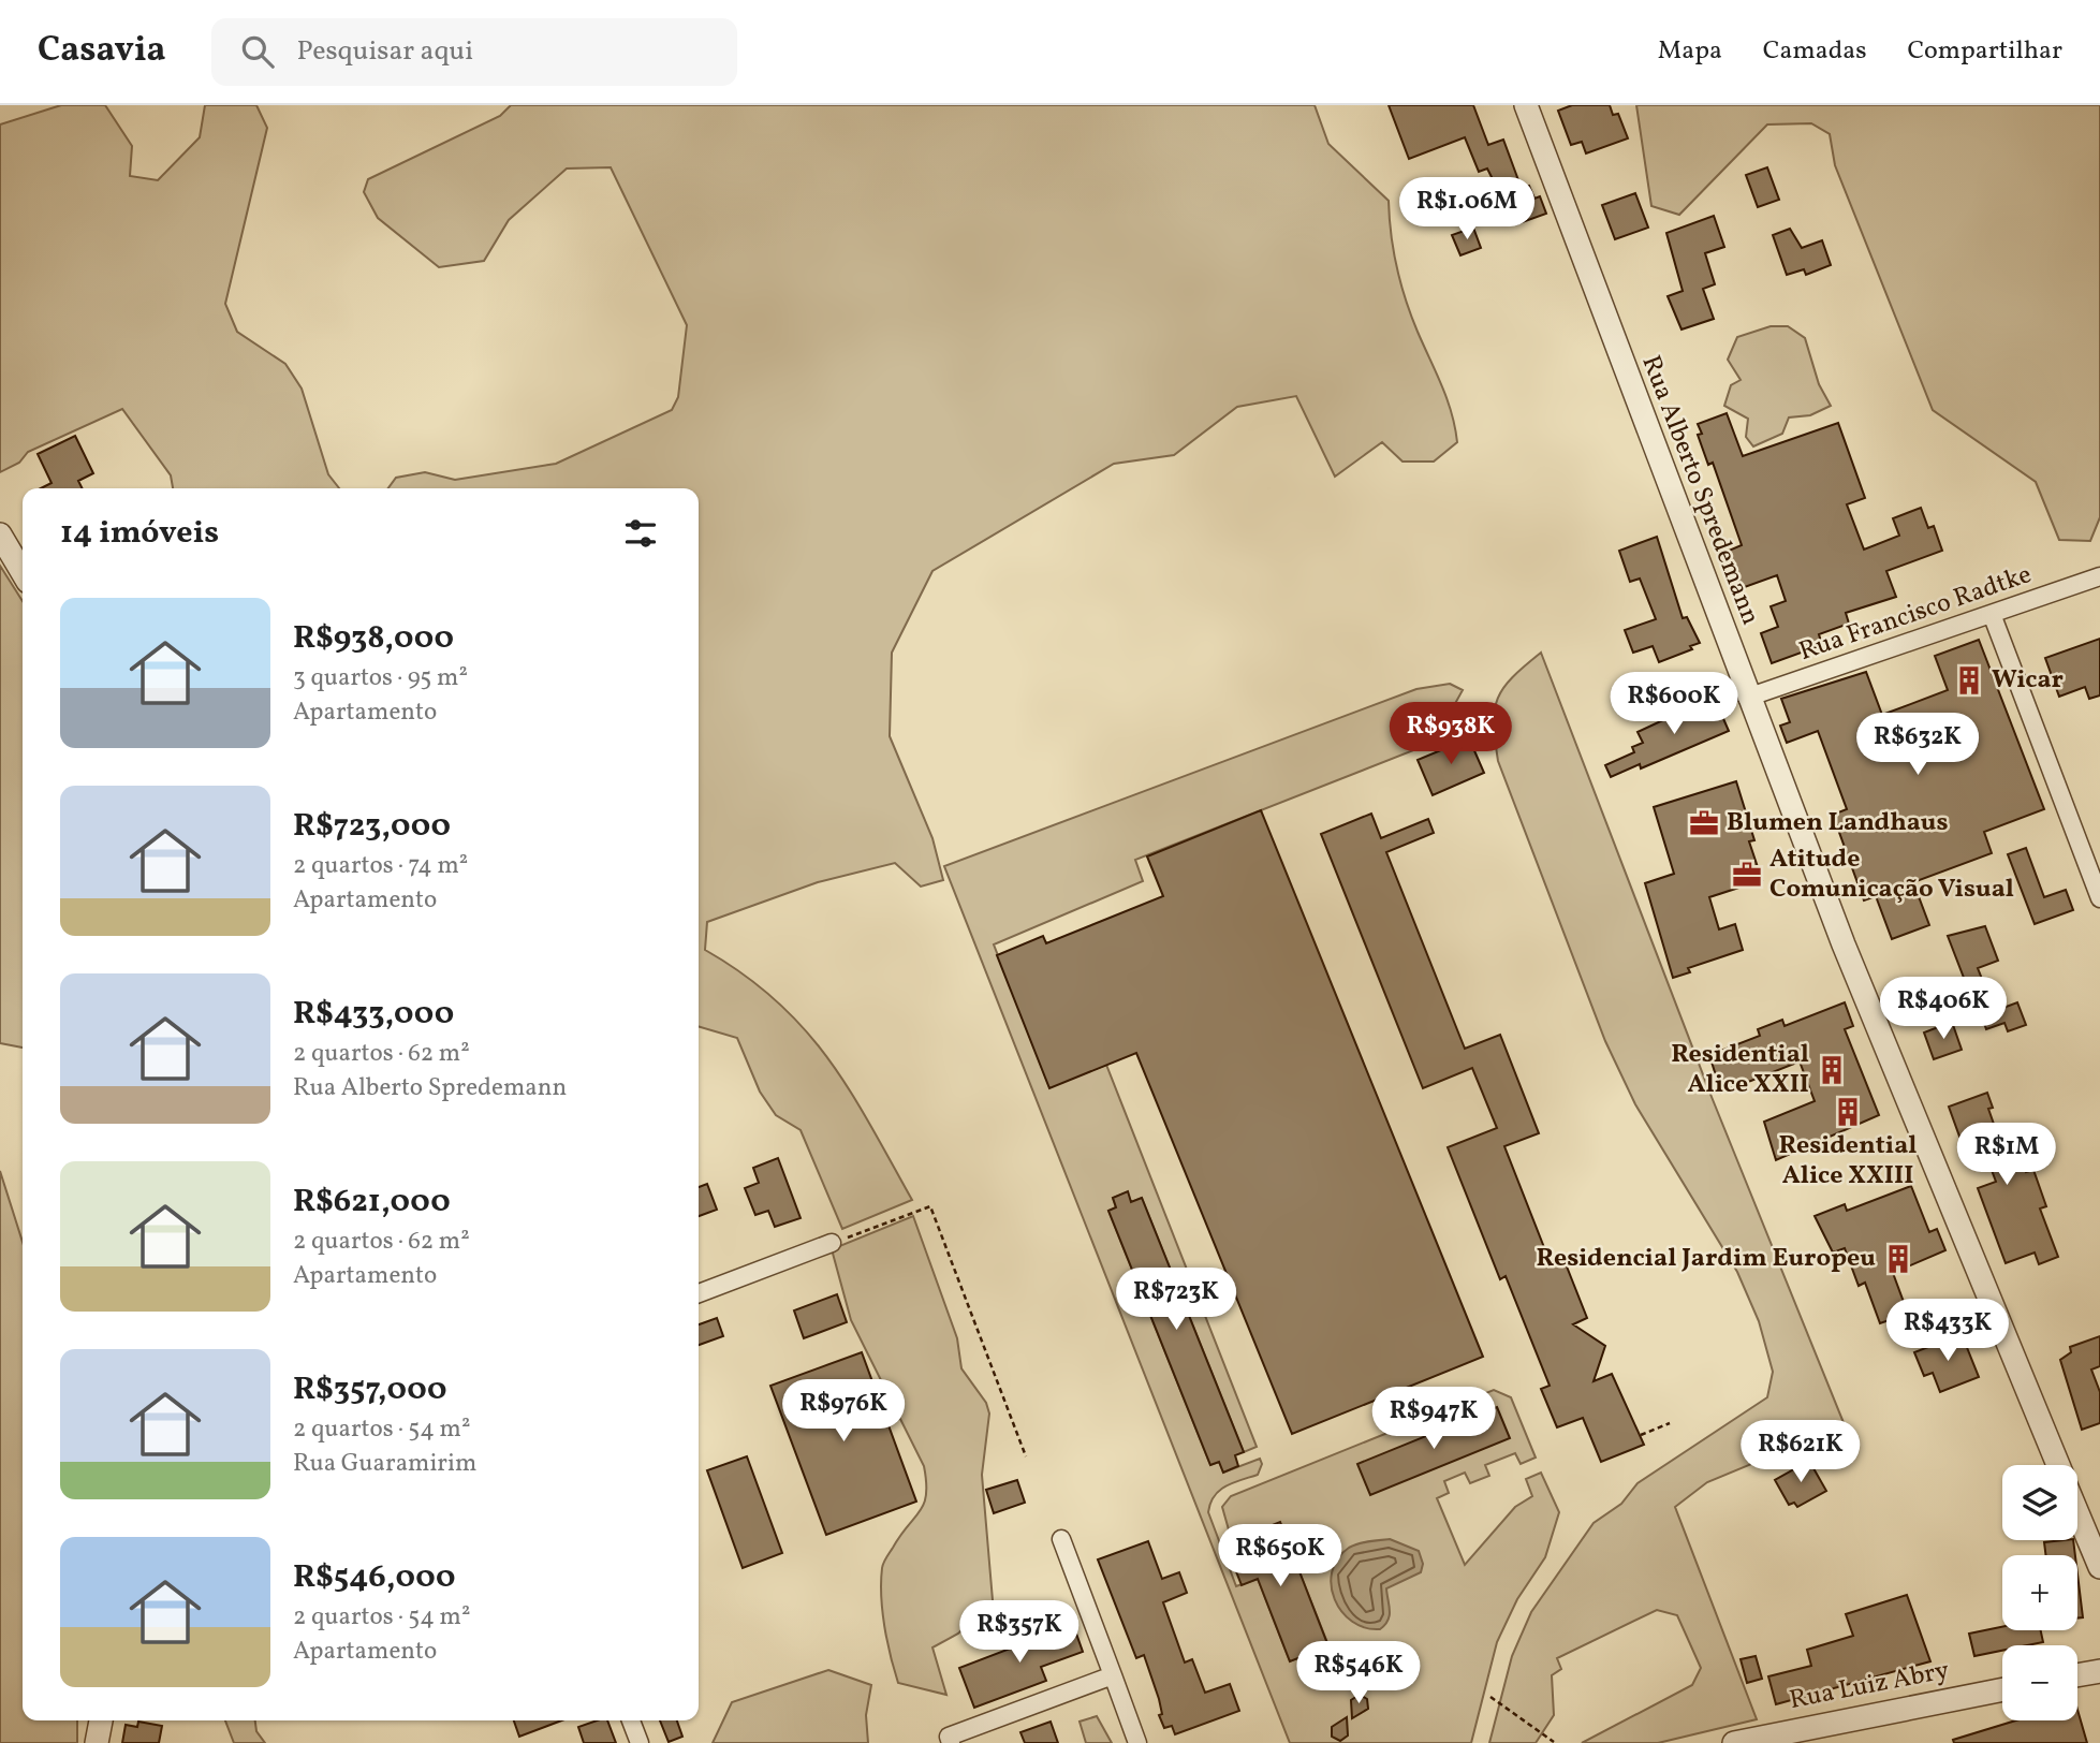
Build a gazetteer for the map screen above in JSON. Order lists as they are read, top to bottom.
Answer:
{
  "streets": {
    "street": ["Rua Alberto Spredemann", "Rua Francisco Radtke", "Rua Luiz Abry"]
  },
  "crossings": [
    ["Rua Alberto Spredemann", "Rua Francisco Radtke"]
  ],
  "places": {
    "building": [
      "Wicar",
      "Residential Alice XXII",
      "Residential Alice XXIII",
      "Residencial Jardim Europeu"
    ],
    "office": ["Blumen Landhaus", "Atitude Comunicação Visual"]
  },
  "page": {
    "header": "Casavia",
    "search": "Pesquisar aqui",
    "nav": ["Mapa", "Camadas", "Compartilhar"],
    "price": [
      "R$1.06M",
      "R$600K",
      "R$938K",
      "R$632K",
      "R$406K",
      "R$1M",
      "R$723K",
      "R$433K",
      "R$976K",
      "R$947K",
      "R$621K",
      "R$650K",
      "R$357K",
      "R$546K"
    ],
    "heading": "14 imóveis",
    "list": [
      {
        "name": "R$938,000",
        "note": "3 quartos · 95 m² · Apartamento"
      },
      {
        "name": "R$723,000",
        "note": "2 quartos · 74 m² · Apartamento"
      },
      {
        "name": "R$433,000",
        "note": "2 quartos · 62 m² · Rua Alberto Spredemann"
      },
      {
        "name": "R$621,000",
        "note": "2 quartos · 62 m² · Apartamento"
      },
      {
        "name": "R$357,000",
        "note": "2 quartos · 54 m² · Rua Guaramirim"
      },
      {
        "name": "R$546,000",
        "note": "2 quartos · 54 m² · Apartamento"
      }
    ],
    "map_buttons": ["+", "−"]
  }
}
